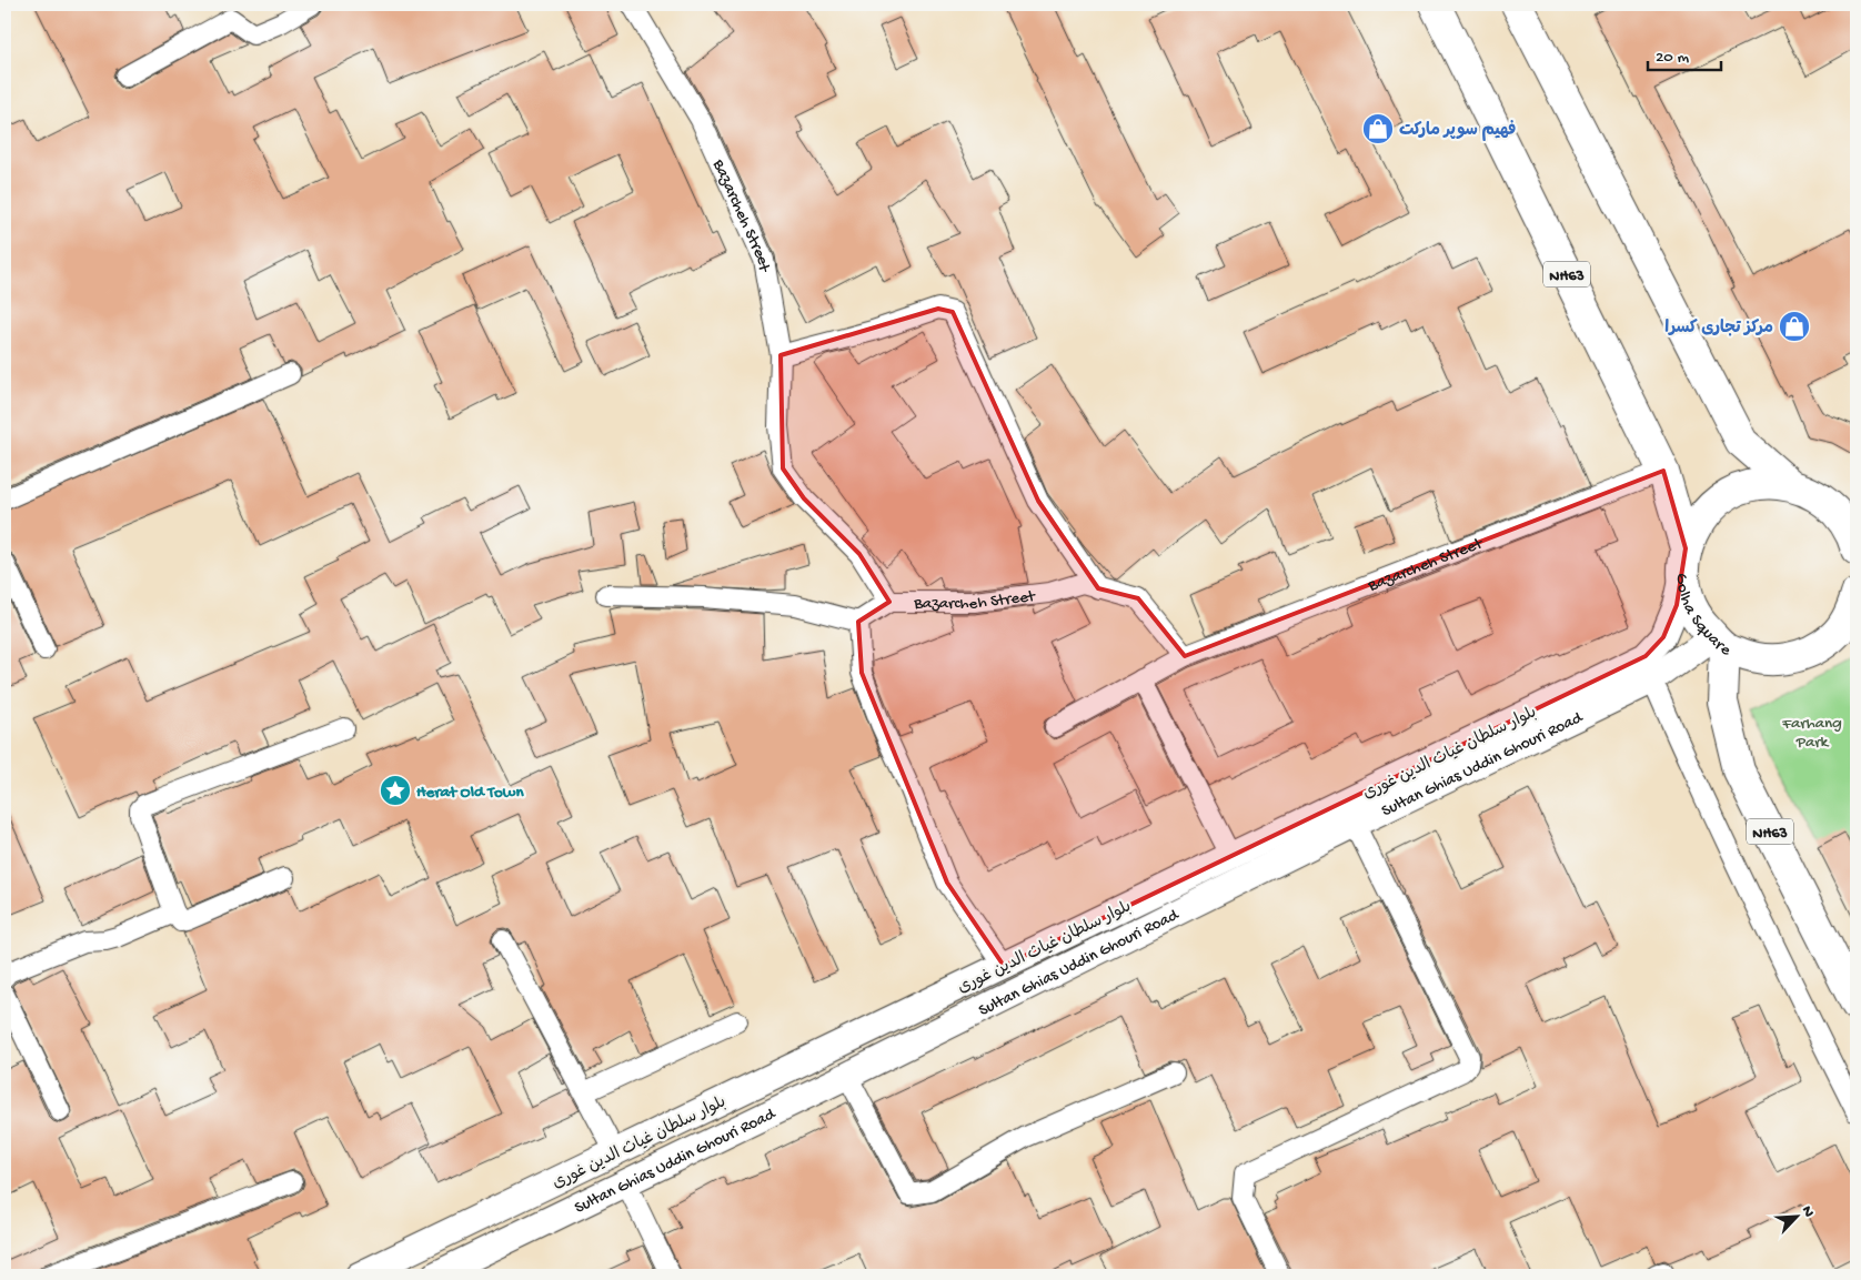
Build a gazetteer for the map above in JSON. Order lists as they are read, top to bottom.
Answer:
{
  "streets": {
    "highway": ["NH63", "Golha Square"],
    "street": ["Bazarcheh Street", "بلوار سلطان غیاث الدین غوری", "Sultan Ghias Uddin Ghouri Road"]
  },
  "crossings": [
    ["Bazarcheh Street", "NH63"],
    ["NH63", "Golha Square"],
    ["NH63", "بلوار سلطان غیاث الدین غوری"],
    ["NH63", "Sultan Ghias Uddin Ghouri Road"],
    ["Golha Square", "بلوار سلطان غیاث الدین غوری"],
    ["Golha Square", "Sultan Ghias Uddin Ghouri Road"],
    ["بلوار سلطان غیاث الدین غوری", "Sultan Ghias Uddin Ghouri Road"]
  ],
  "parks": ["Farhang Park"],
  "places": {
    "shop": ["فهیم سوپر مارکت", "مرکز تجاری کسرا"],
    "place": ["Herat Old Town"]
  },
  "scale_bar": "20 m",
  "north": "top right"
}
